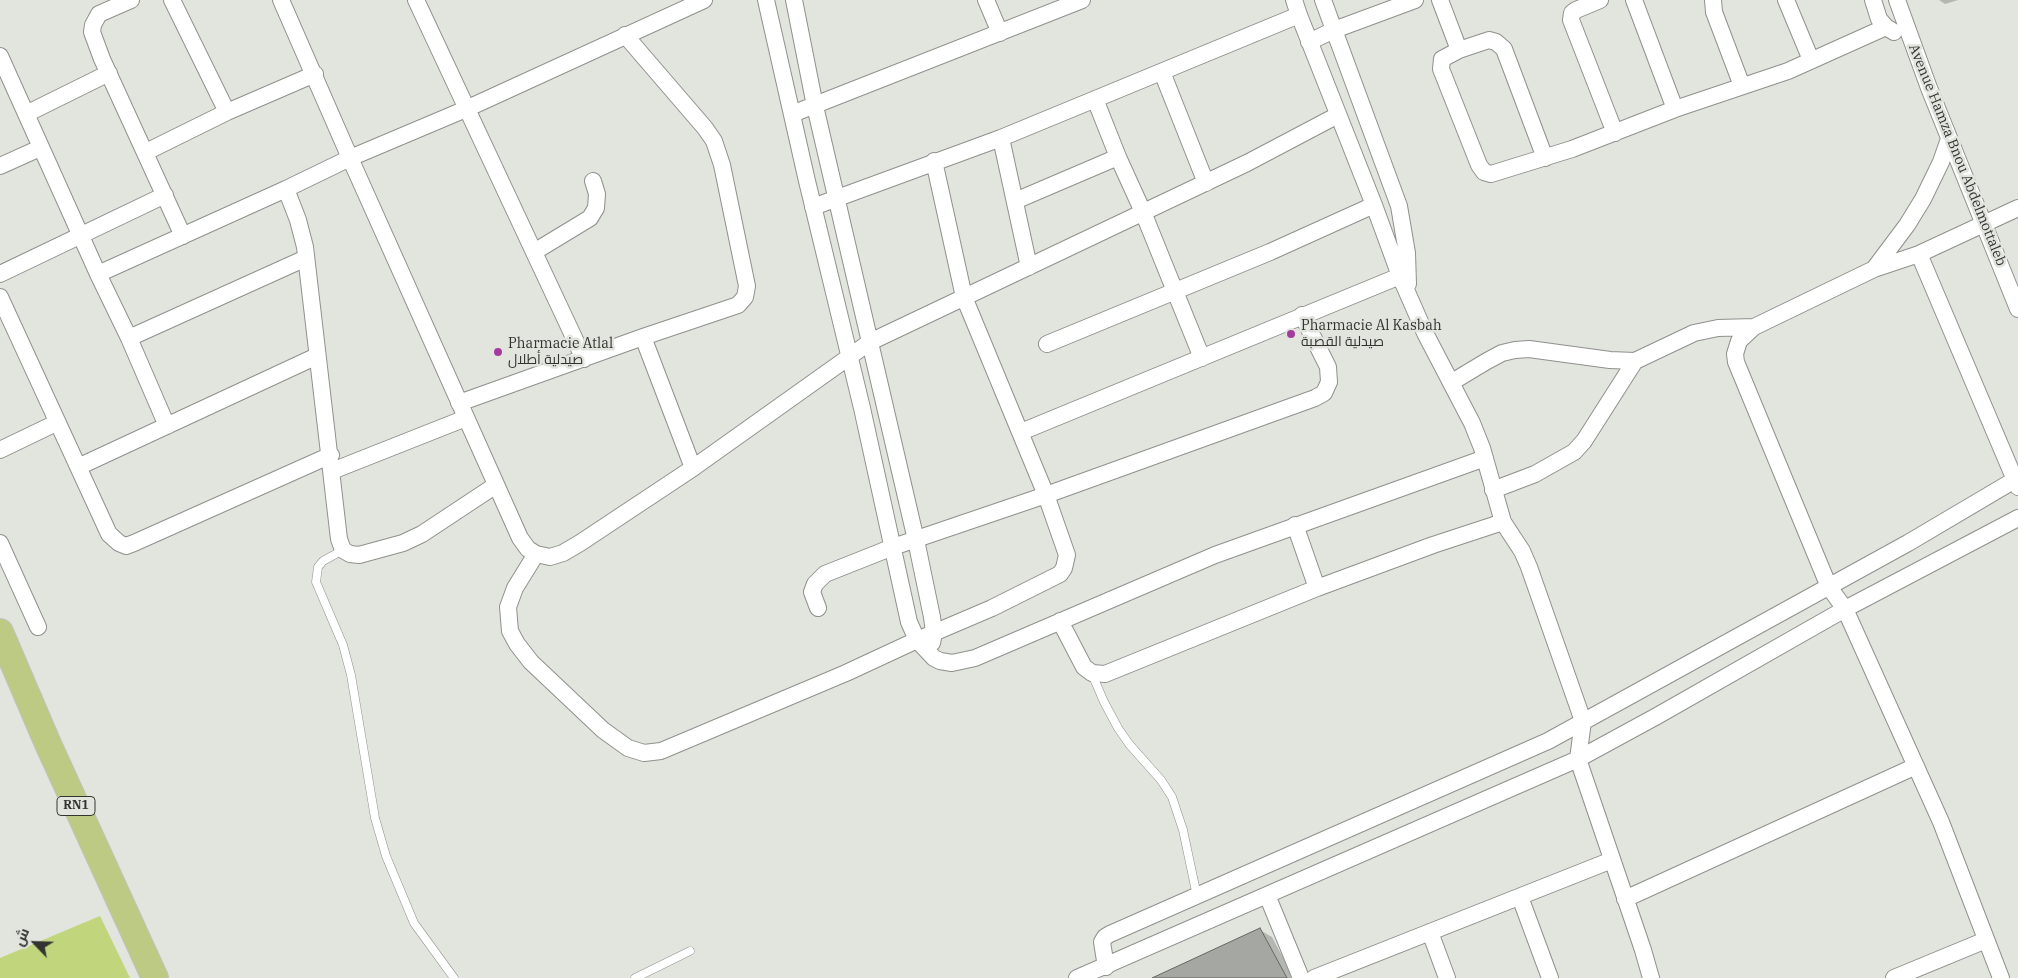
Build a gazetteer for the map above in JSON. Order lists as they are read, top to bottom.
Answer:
{
  "streets": {
    "main road": ["RN1"],
    "street": ["Avenue Hamza Bnou Abdelmottaleb"]
  },
  "places": ["Pharmacie Al Kasbah صيدلية القصبة", "Pharmacie Atlal صيدلية أطلال"],
  "north": "top left"
}
